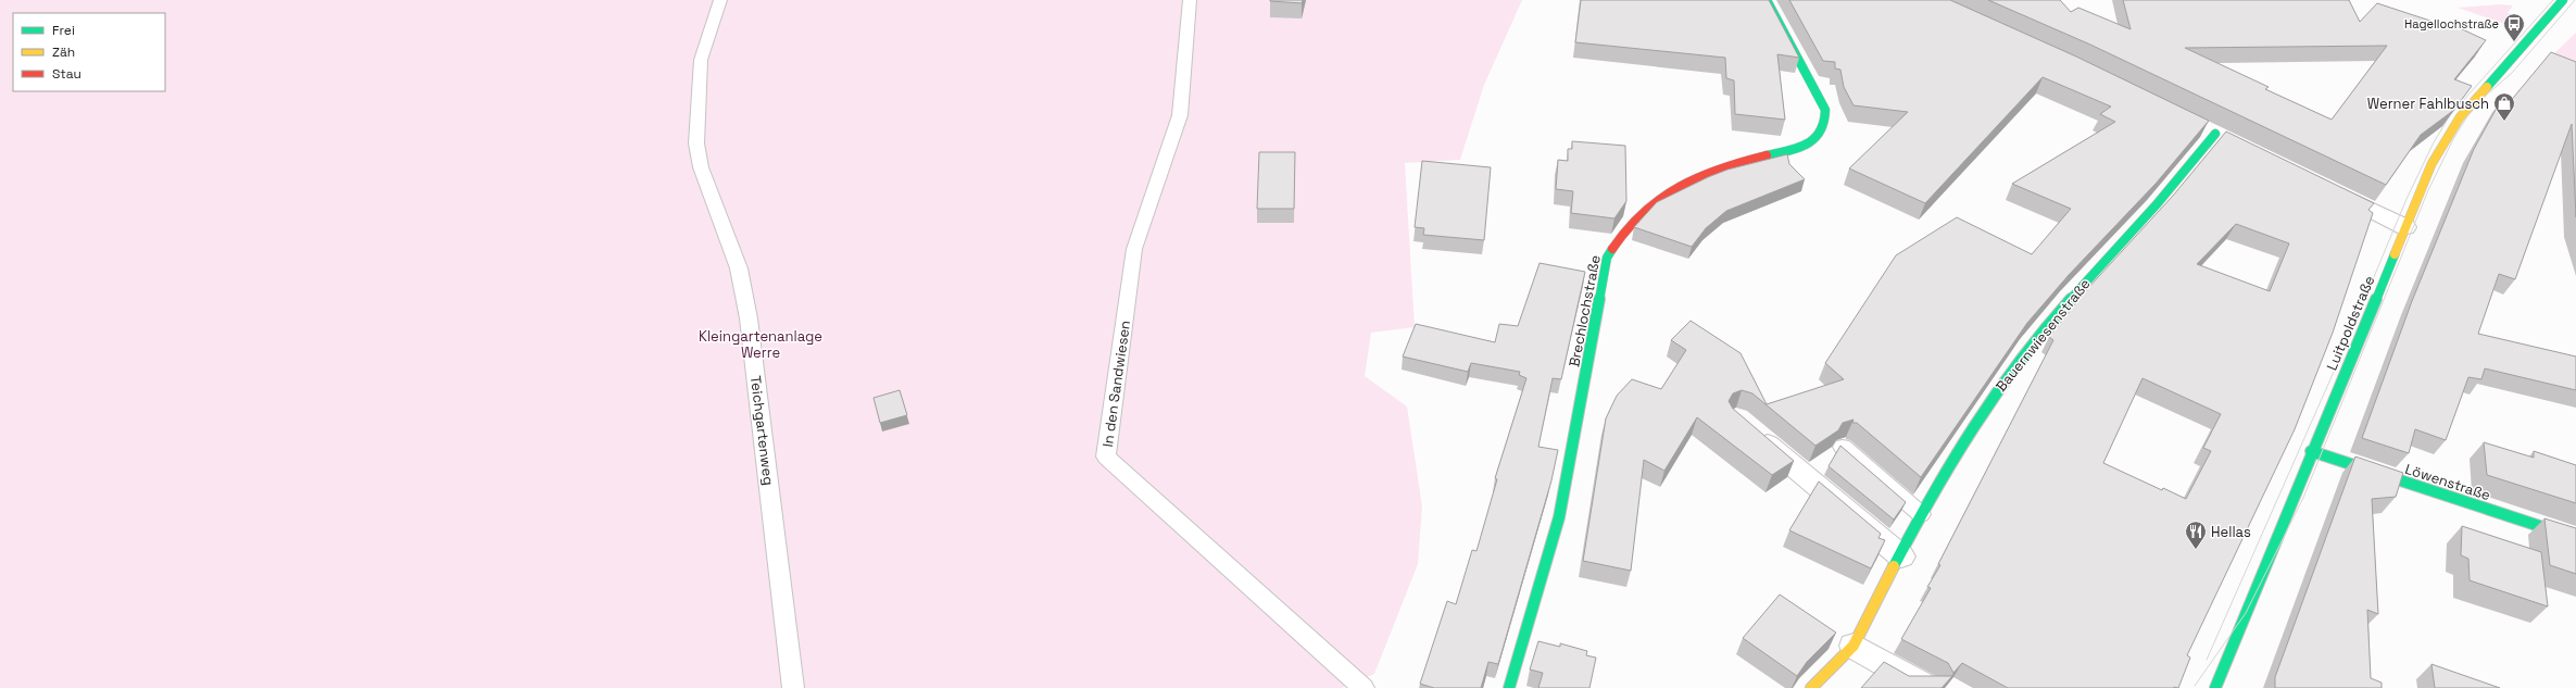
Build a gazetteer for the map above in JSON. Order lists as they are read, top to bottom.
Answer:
{
  "streets": {
    "street": [
      "Brechlochstraße",
      "Luitpoldstraße",
      "Bauernwiesenstraße",
      "Löwenstraße"
    ],
    "lane": ["In den Sandwiesen", "Teichgartenweg"]
  },
  "crossings": [
    ["Luitpoldstraße", "Löwenstraße"]
  ],
  "parks": ["Kleingartenanlage Werre"],
  "places": {
    "bus stop": ["Hagellochstraße"],
    "shop": ["Werner Fahlbusch"],
    "restaurant": ["Hellas"]
  },
  "legend": ["Frei", "Zäh", "Stau"]
}
